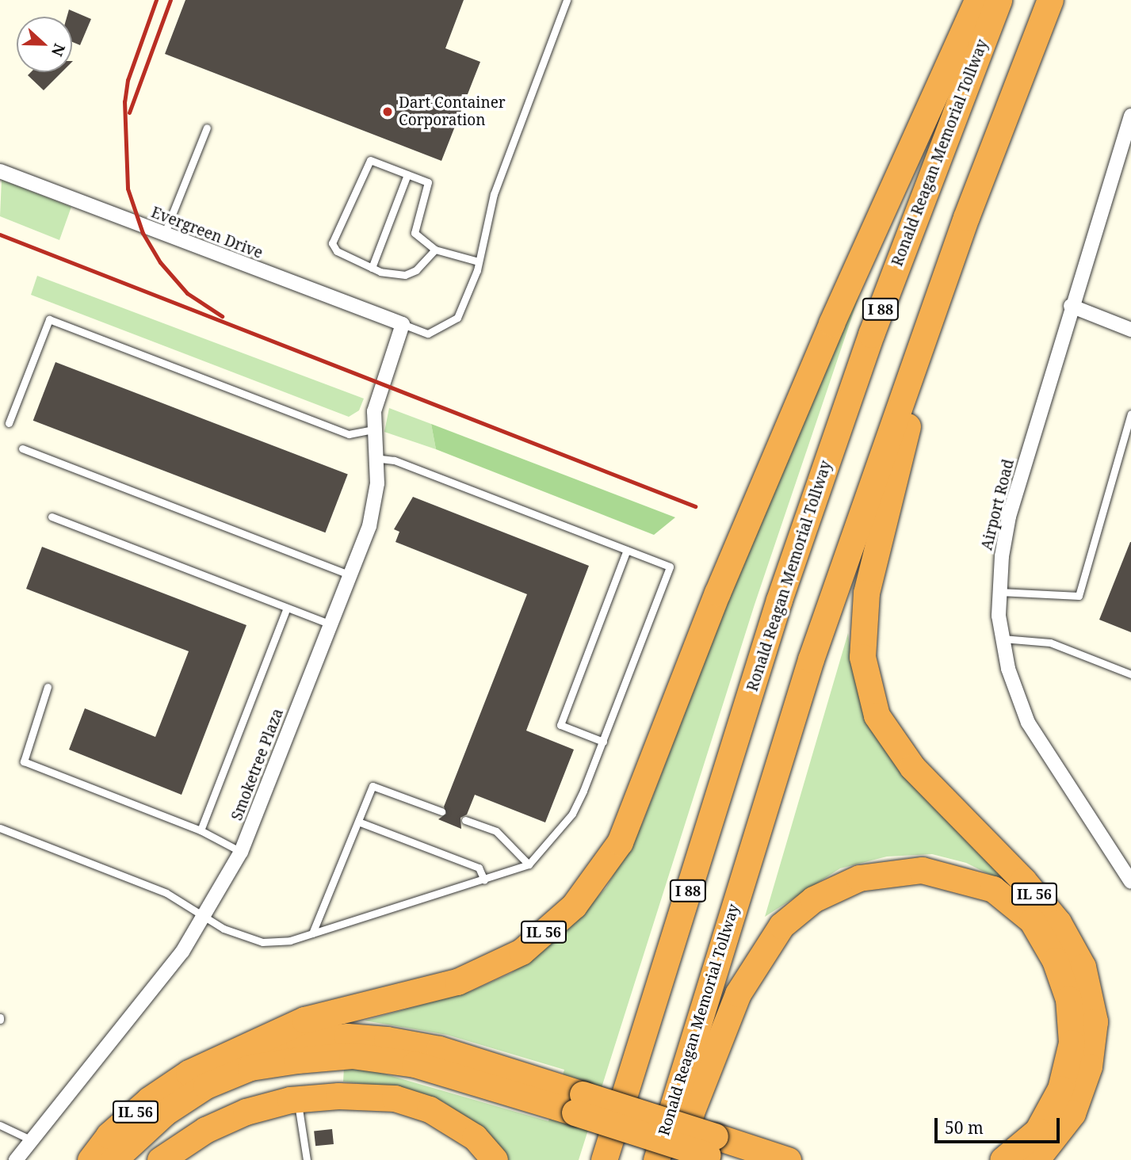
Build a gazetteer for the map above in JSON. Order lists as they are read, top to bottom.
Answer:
{
  "streets": {
    "highway": ["Ronald Reagan Memorial Tollway", "I 88", "IL 56"],
    "street": ["Evergreen Drive", "Airport Road", "Smoketree Plaza"]
  },
  "crossings": [
    ["Ronald Reagan Memorial Tollway", "IL 56"],
    ["Evergreen Drive", "Smoketree Plaza"]
  ],
  "places": ["Dart Container Corporation"],
  "scale_bar": "50 m",
  "north": "right"
}
